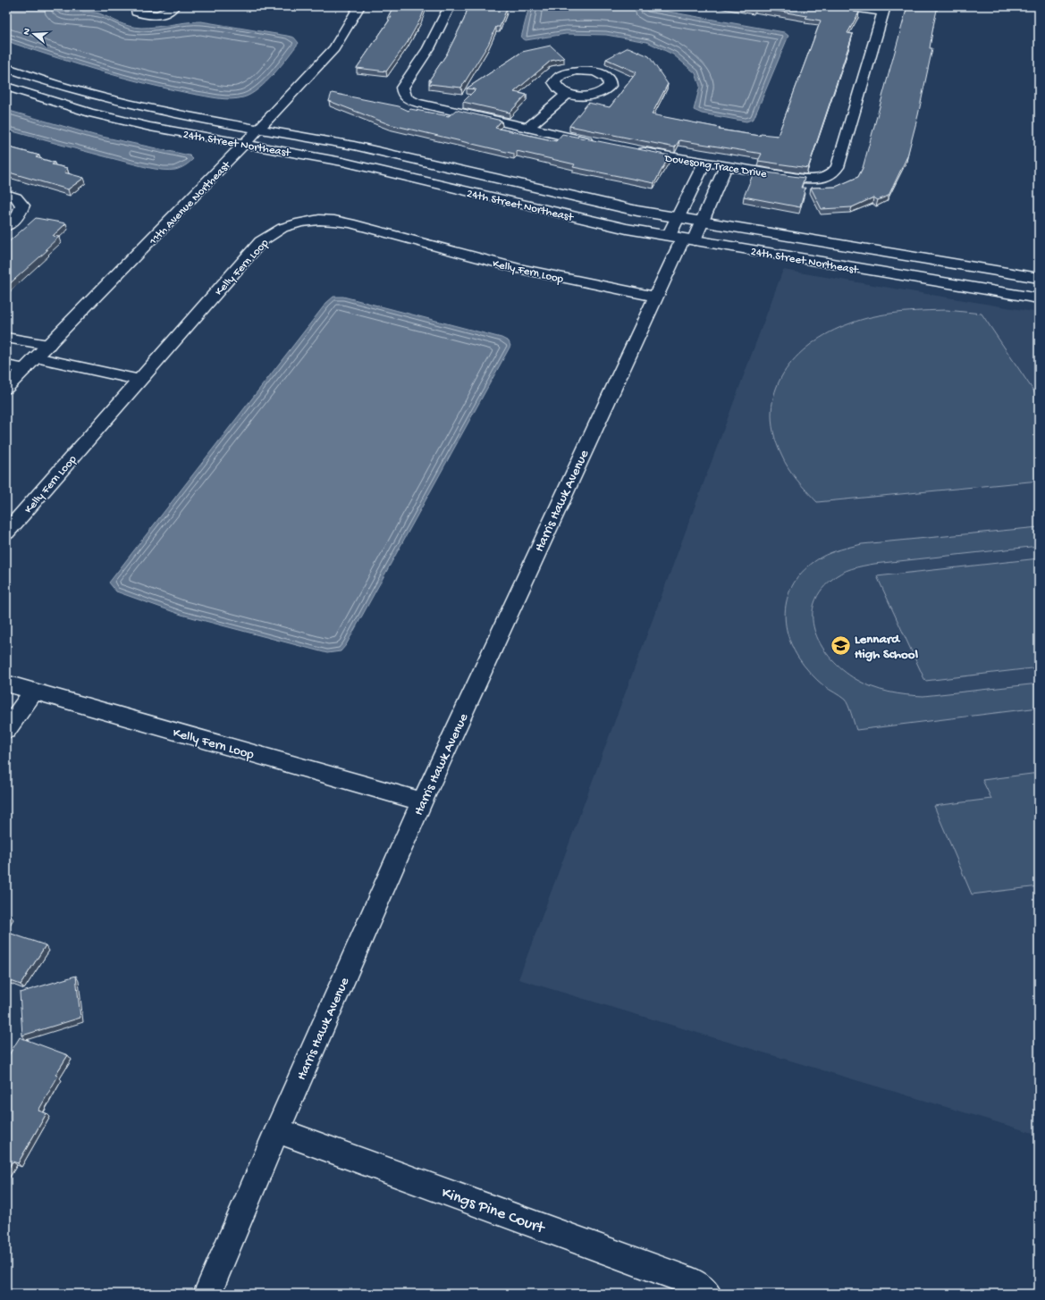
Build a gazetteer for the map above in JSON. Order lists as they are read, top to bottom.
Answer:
{
  "streets": {
    "street": [
      "24th Street Northeast",
      "Dovesong Trace Drive",
      "11th Avenue Northeast",
      "Kelly Fern Loop",
      "Harris Hawk Avenue",
      "Kings Pine Court"
    ]
  },
  "crossings": [
    ["24th Street Northeast", "11th Avenue Northeast"],
    ["24th Street Northeast", "Harris Hawk Avenue"],
    ["Kelly Fern Loop", "Harris Hawk Avenue"],
    ["Harris Hawk Avenue", "Kings Pine Court"]
  ],
  "places": {
    "school or university": ["Lennard High School"]
  },
  "north": "left"
}
